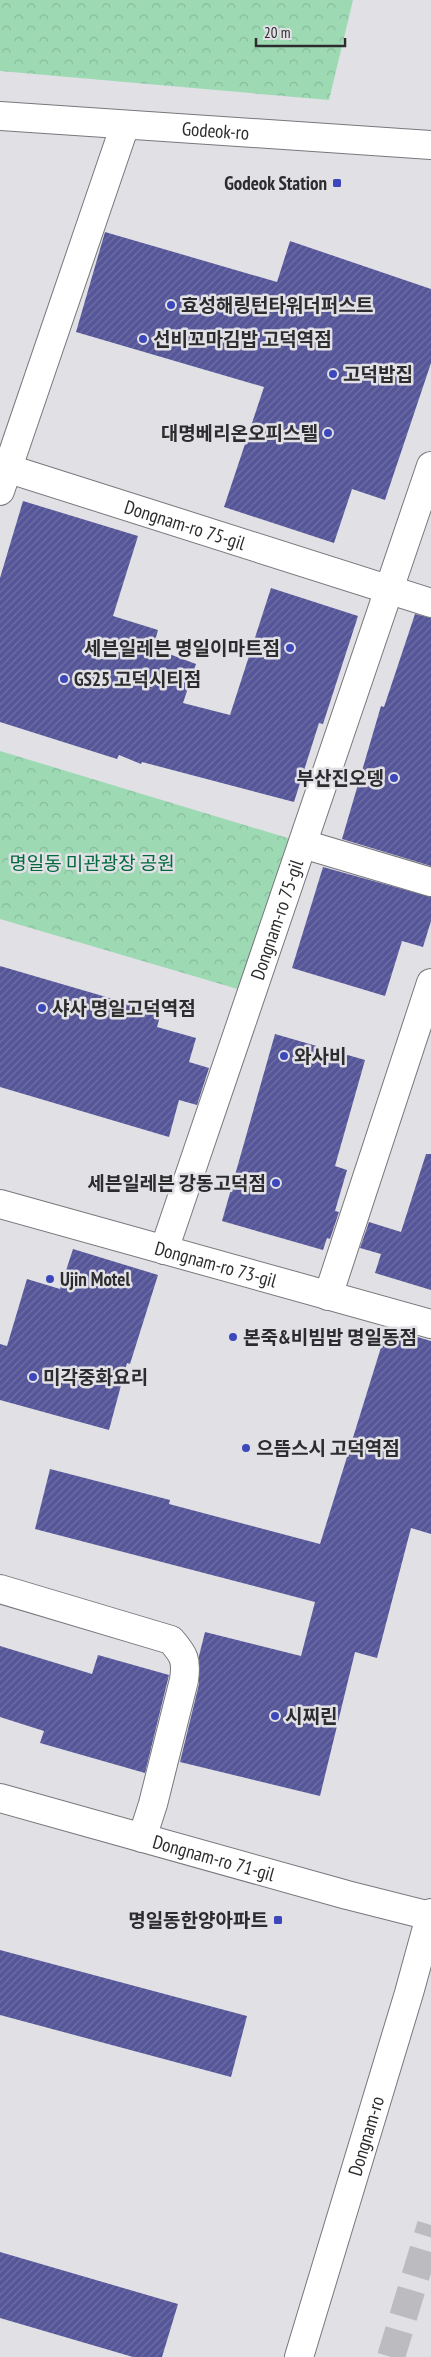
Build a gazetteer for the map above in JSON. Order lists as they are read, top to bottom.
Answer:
{
  "streets": {
    "street": [
      "Godeok-ro",
      "Dongnam-ro 75-gil",
      "Dongnam-ro 73-gil",
      "Dongnam-ro 71-gil",
      "Dongnam-ro"
    ]
  },
  "crossings": [
    ["Godeok-ro", "Dongnam-ro 75-gil"],
    ["Dongnam-ro 75-gil", "Dongnam-ro 73-gil"],
    ["Dongnam-ro 71-gil", "Dongnam-ro"]
  ],
  "parks": ["명일동 미관광장 공원"],
  "places": {
    "transit": ["Godeok Station", "명일동한양아파트"],
    "other": [
      "효성해링턴타워더퍼스트",
      "선비꼬마김밥 고덕역점",
      "고덕밥집",
      "대명베리온오피스텔",
      "세븐일레븐 명일이마트점",
      "GS25 고덕시티점",
      "부산진오뎅",
      "샤사 명일고덕역점",
      "와사비",
      "세븐일레븐 강동고덕점",
      "Ujin Motel",
      "본죽&비빔밥 명일동점",
      "미각중화요리",
      "으뜸스시 고덕역점",
      "시찌린"
    ]
  },
  "scale_bar": "20 m"
}
